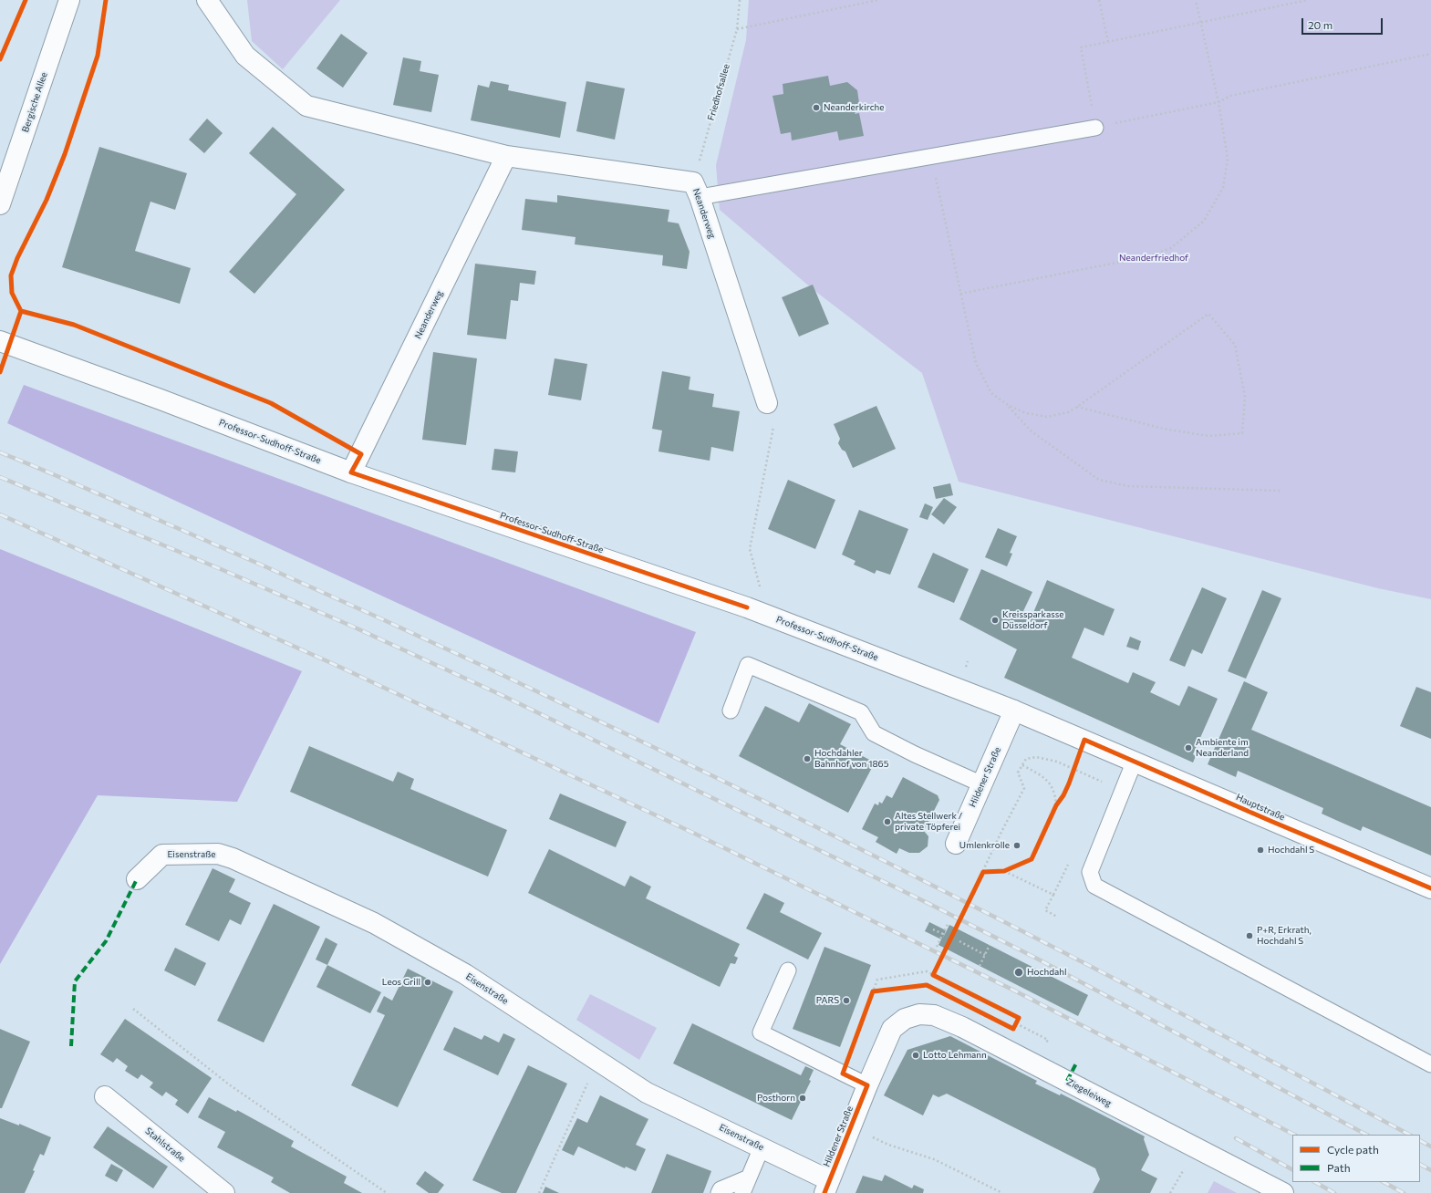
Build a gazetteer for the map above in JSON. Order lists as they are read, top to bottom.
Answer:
{
  "streets": {
    "street": [
      "Bergische Allee",
      "Neanderweg",
      "Professor-Sudhoff-Straße",
      "Hildener Straße",
      "Hauptstraße",
      "Eisenstraße",
      "Ziegeleiweg",
      "Stahlstraße"
    ],
    "path": ["Friedhofsallee"]
  },
  "crossings": [
    ["Friedhofsallee", "Neanderweg"],
    ["Neanderweg", "Professor-Sudhoff-Straße"],
    ["Professor-Sudhoff-Straße", "Hildener Straße"],
    ["Professor-Sudhoff-Straße", "Hauptstraße"],
    ["Hildener Straße", "Hauptstraße"],
    ["Hildener Straße", "Eisenstraße"],
    ["Hildener Straße", "Ziegeleiweg"]
  ],
  "parks": ["Neanderfriedhof"],
  "places": [
    "Neanderkirche",
    "Kreissparkasse Düsseldorf",
    "Ambiente im Neanderland",
    "Hochdahler Bahnhof von 1865",
    "Altes Stellwerk / private Töpferei",
    "Umlenkrolle",
    "Hochdahl S",
    "P+R, Erkrath, Hochdahl S",
    "Hochdahl",
    "Leos Grill",
    "PARS",
    "Lotto Lehmann",
    "Posthorn"
  ],
  "legend": ["Cycle path", "Path"],
  "scale_bar": "20 m"
}
